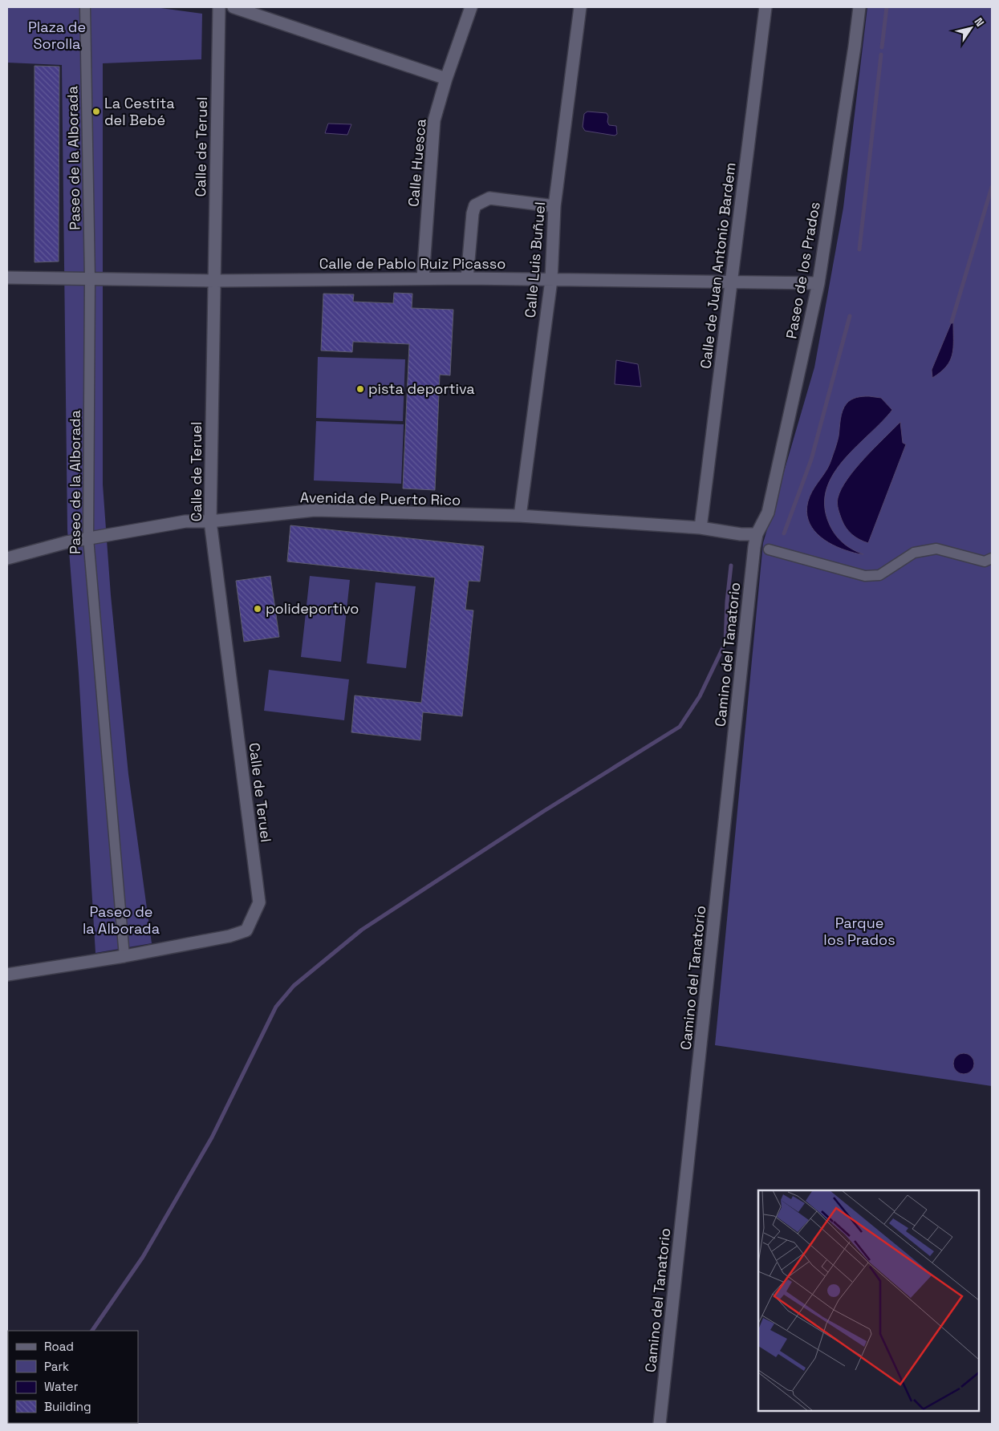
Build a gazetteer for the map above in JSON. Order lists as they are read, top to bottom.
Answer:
{
  "streets": {
    "street": [
      "Calle de Teruel",
      "Paseo de la Alborada",
      "Calle Huesca",
      "Calle Luis Buñuel",
      "Calle de Pablo Ruiz Picasso",
      "Calle de Juan Antonio Bardem",
      "Paseo de los Prados",
      "Avenida de Puerto Rico",
      "Camino del Tanatorio"
    ]
  },
  "crossings": [
    ["Calle de Teruel", "Paseo de la Alborada"],
    ["Calle de Teruel", "Calle de Pablo Ruiz Picasso"],
    ["Calle de Teruel", "Avenida de Puerto Rico"],
    ["Paseo de la Alborada", "Calle de Pablo Ruiz Picasso"],
    ["Paseo de la Alborada", "Avenida de Puerto Rico"],
    ["Calle Huesca", "Calle de Pablo Ruiz Picasso"],
    ["Calle Luis Buñuel", "Calle de Pablo Ruiz Picasso"],
    ["Calle Luis Buñuel", "Avenida de Puerto Rico"],
    ["Calle de Pablo Ruiz Picasso", "Calle de Juan Antonio Bardem"],
    ["Calle de Pablo Ruiz Picasso", "Paseo de los Prados"],
    ["Calle de Juan Antonio Bardem", "Avenida de Puerto Rico"],
    ["Paseo de los Prados", "Avenida de Puerto Rico"],
    ["Paseo de los Prados", "Camino del Tanatorio"],
    ["Avenida de Puerto Rico", "Camino del Tanatorio"]
  ],
  "parks": ["Plaza de Sorolla", "Paseo de la Alborada", "Parque los Prados"],
  "places": ["La Cestita del Bebé", "pista deportiva", "polideportivo"],
  "legend": [
    "Road",
    "Park",
    "Water",
    "Building"
  ],
  "north": "top right"
}
